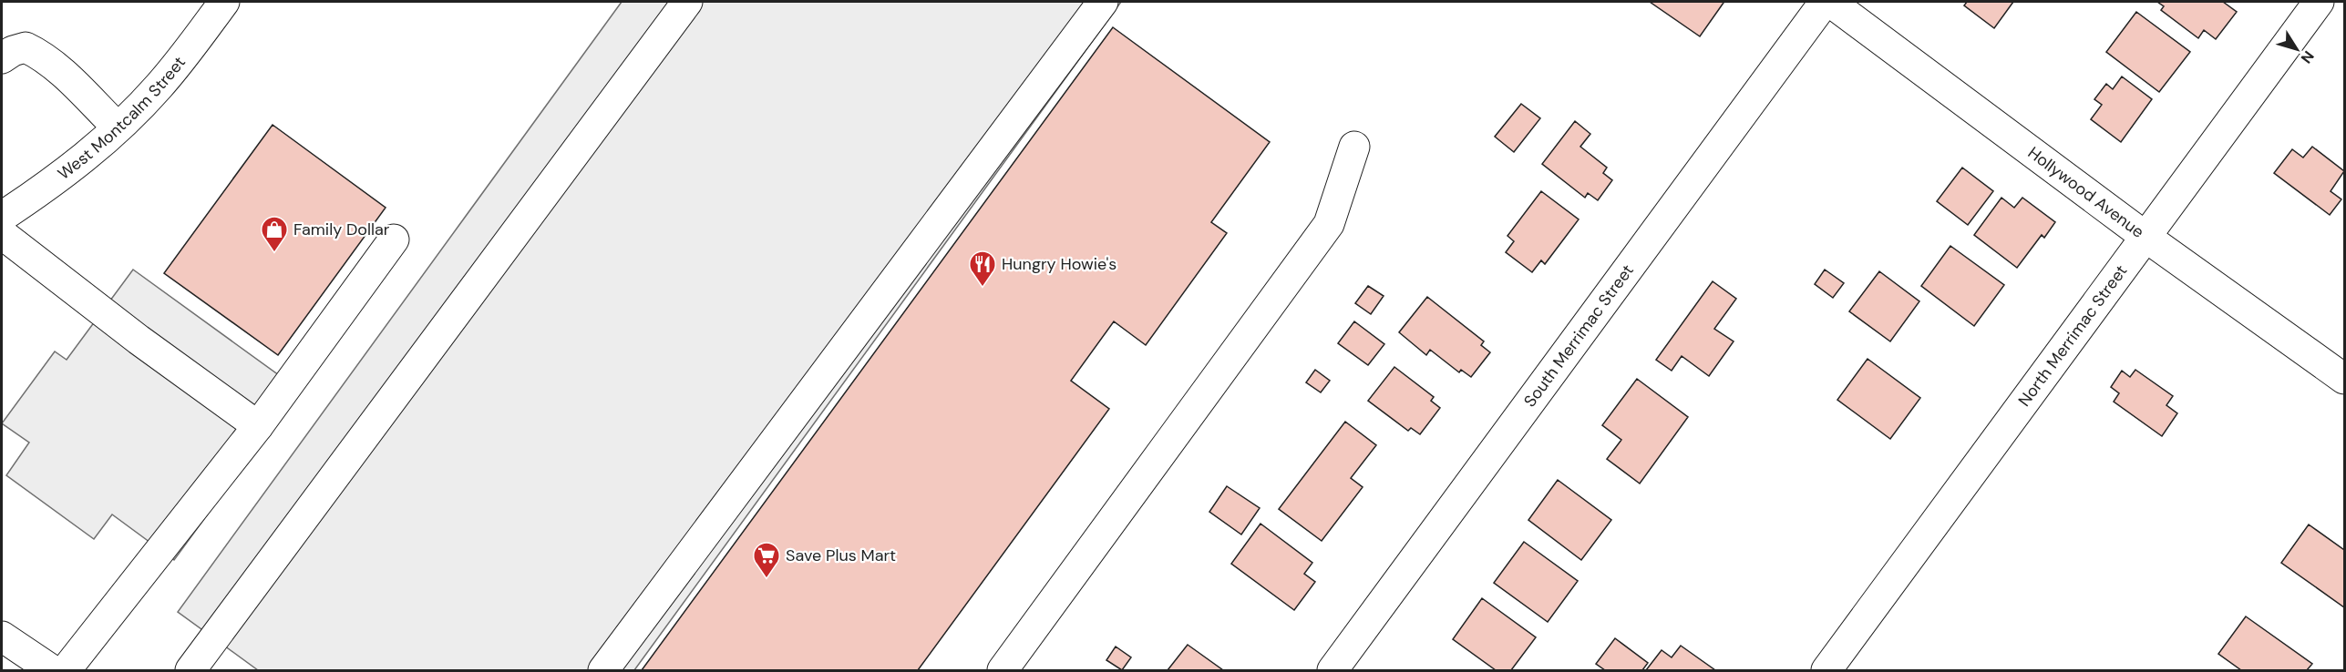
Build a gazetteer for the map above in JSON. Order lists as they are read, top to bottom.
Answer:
{
  "streets": {
    "street": [
      "West Montcalm Street",
      "Hollywood Avenue",
      "South Merrimac Street",
      "North Merrimac Street"
    ]
  },
  "crossings": [
    ["Hollywood Avenue", "North Merrimac Street"]
  ],
  "places": {
    "shop": ["Family Dollar"],
    "restaurant": ["Hungry Howie's"],
    "supermarket": ["Save Plus Mart"]
  },
  "north": "bottom right"
}
